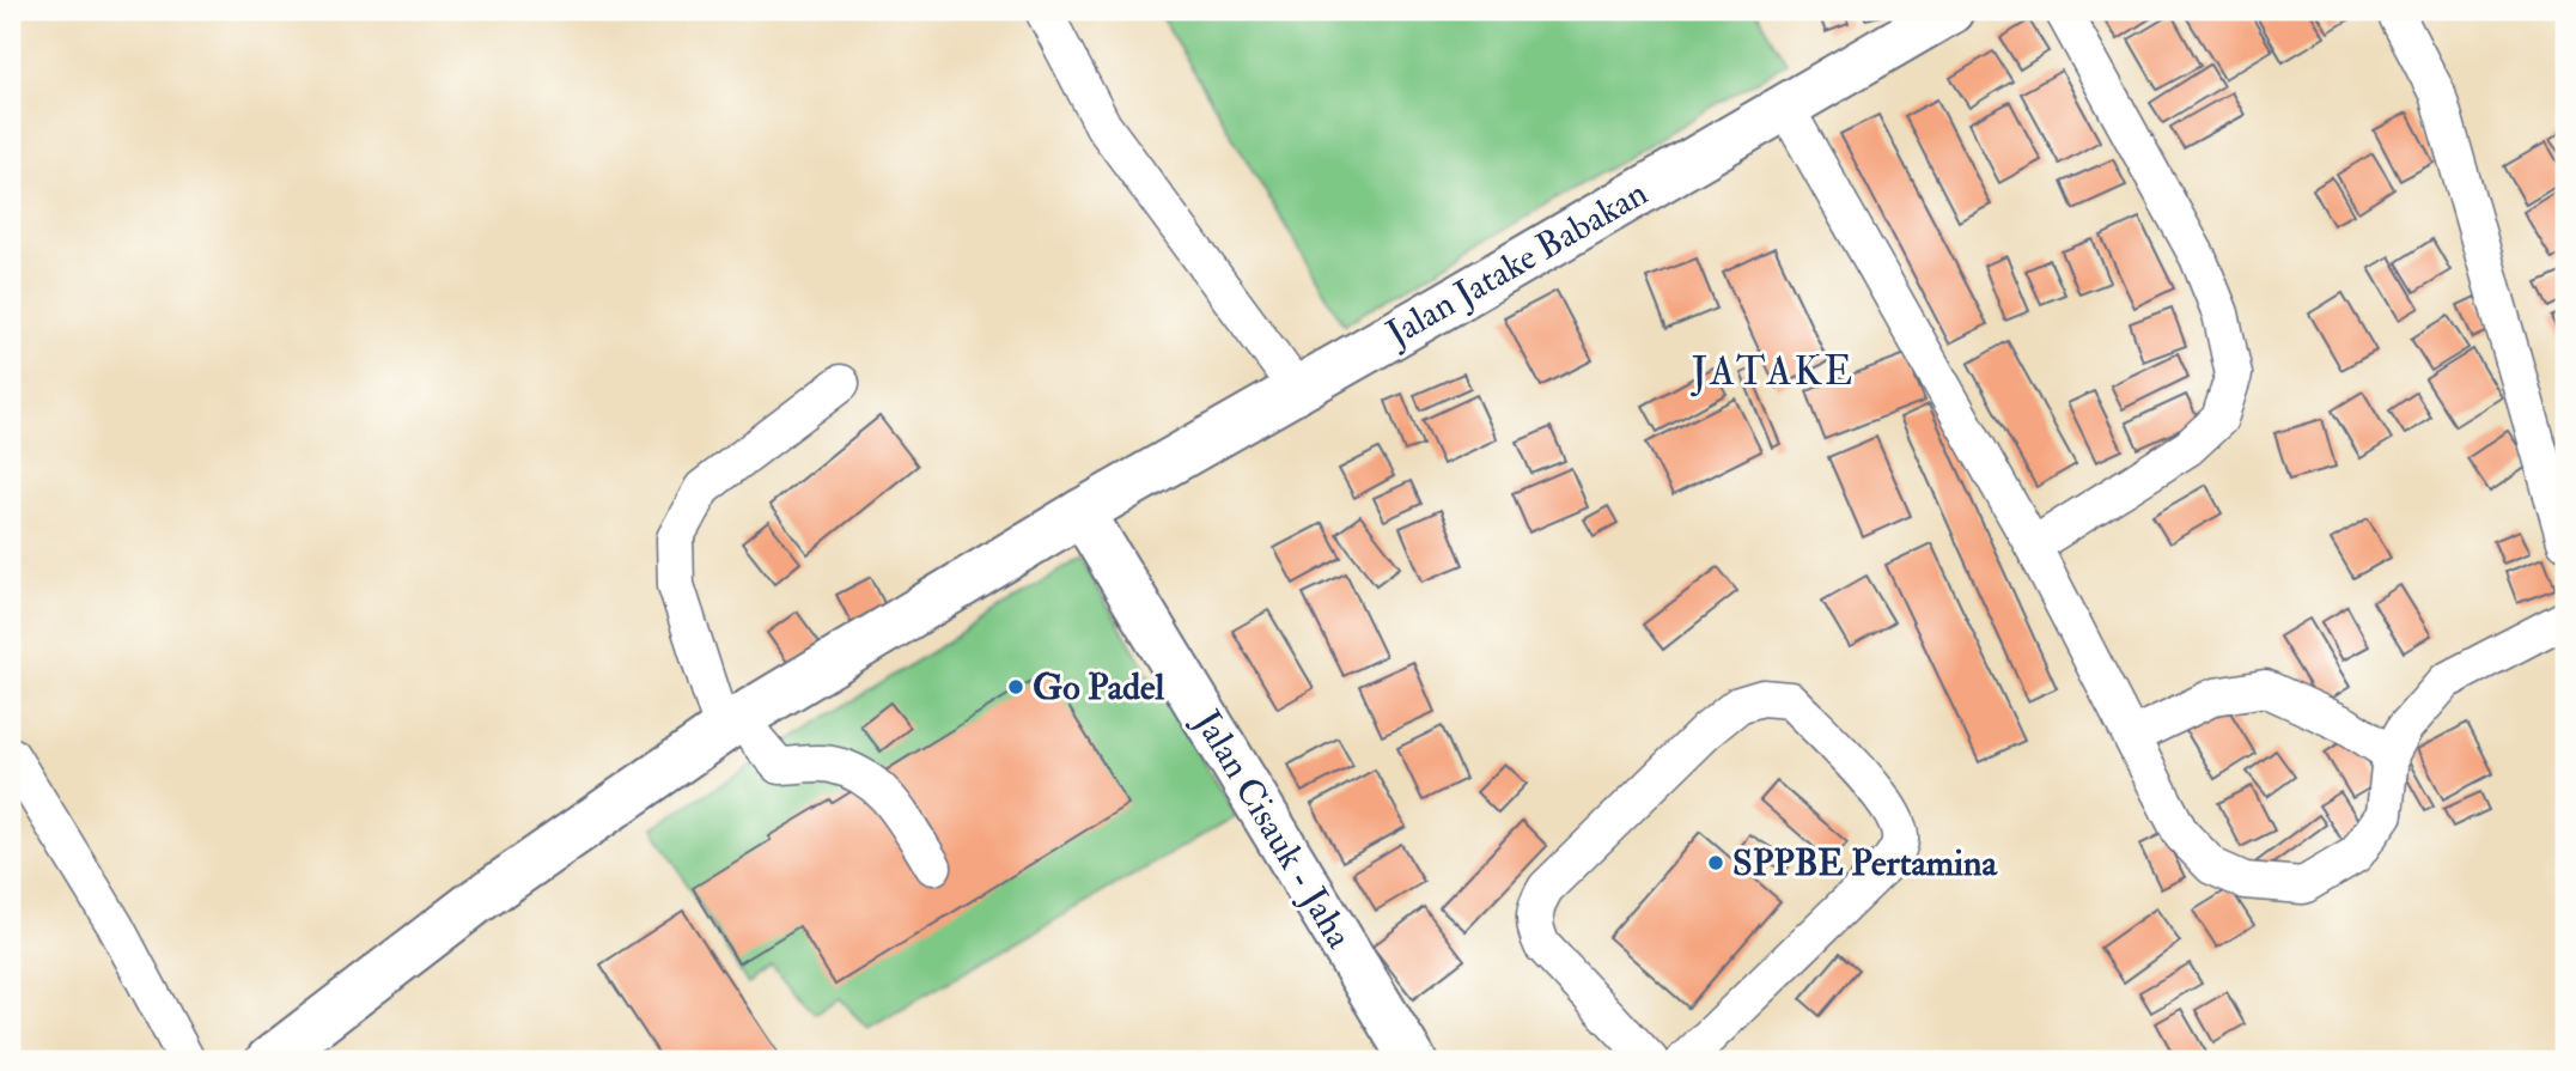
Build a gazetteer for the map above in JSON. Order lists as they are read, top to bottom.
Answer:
{
  "streets": {
    "main road": ["Jalan Jatake Babakan", "Jalan Cisauk - Jaha"]
  },
  "crossings": [
    ["Jalan Jatake Babakan", "Jalan Cisauk - Jaha"]
  ],
  "districts": ["JATAKE"],
  "places": ["Go Padel", "SPPBE Pertamina"]
}
